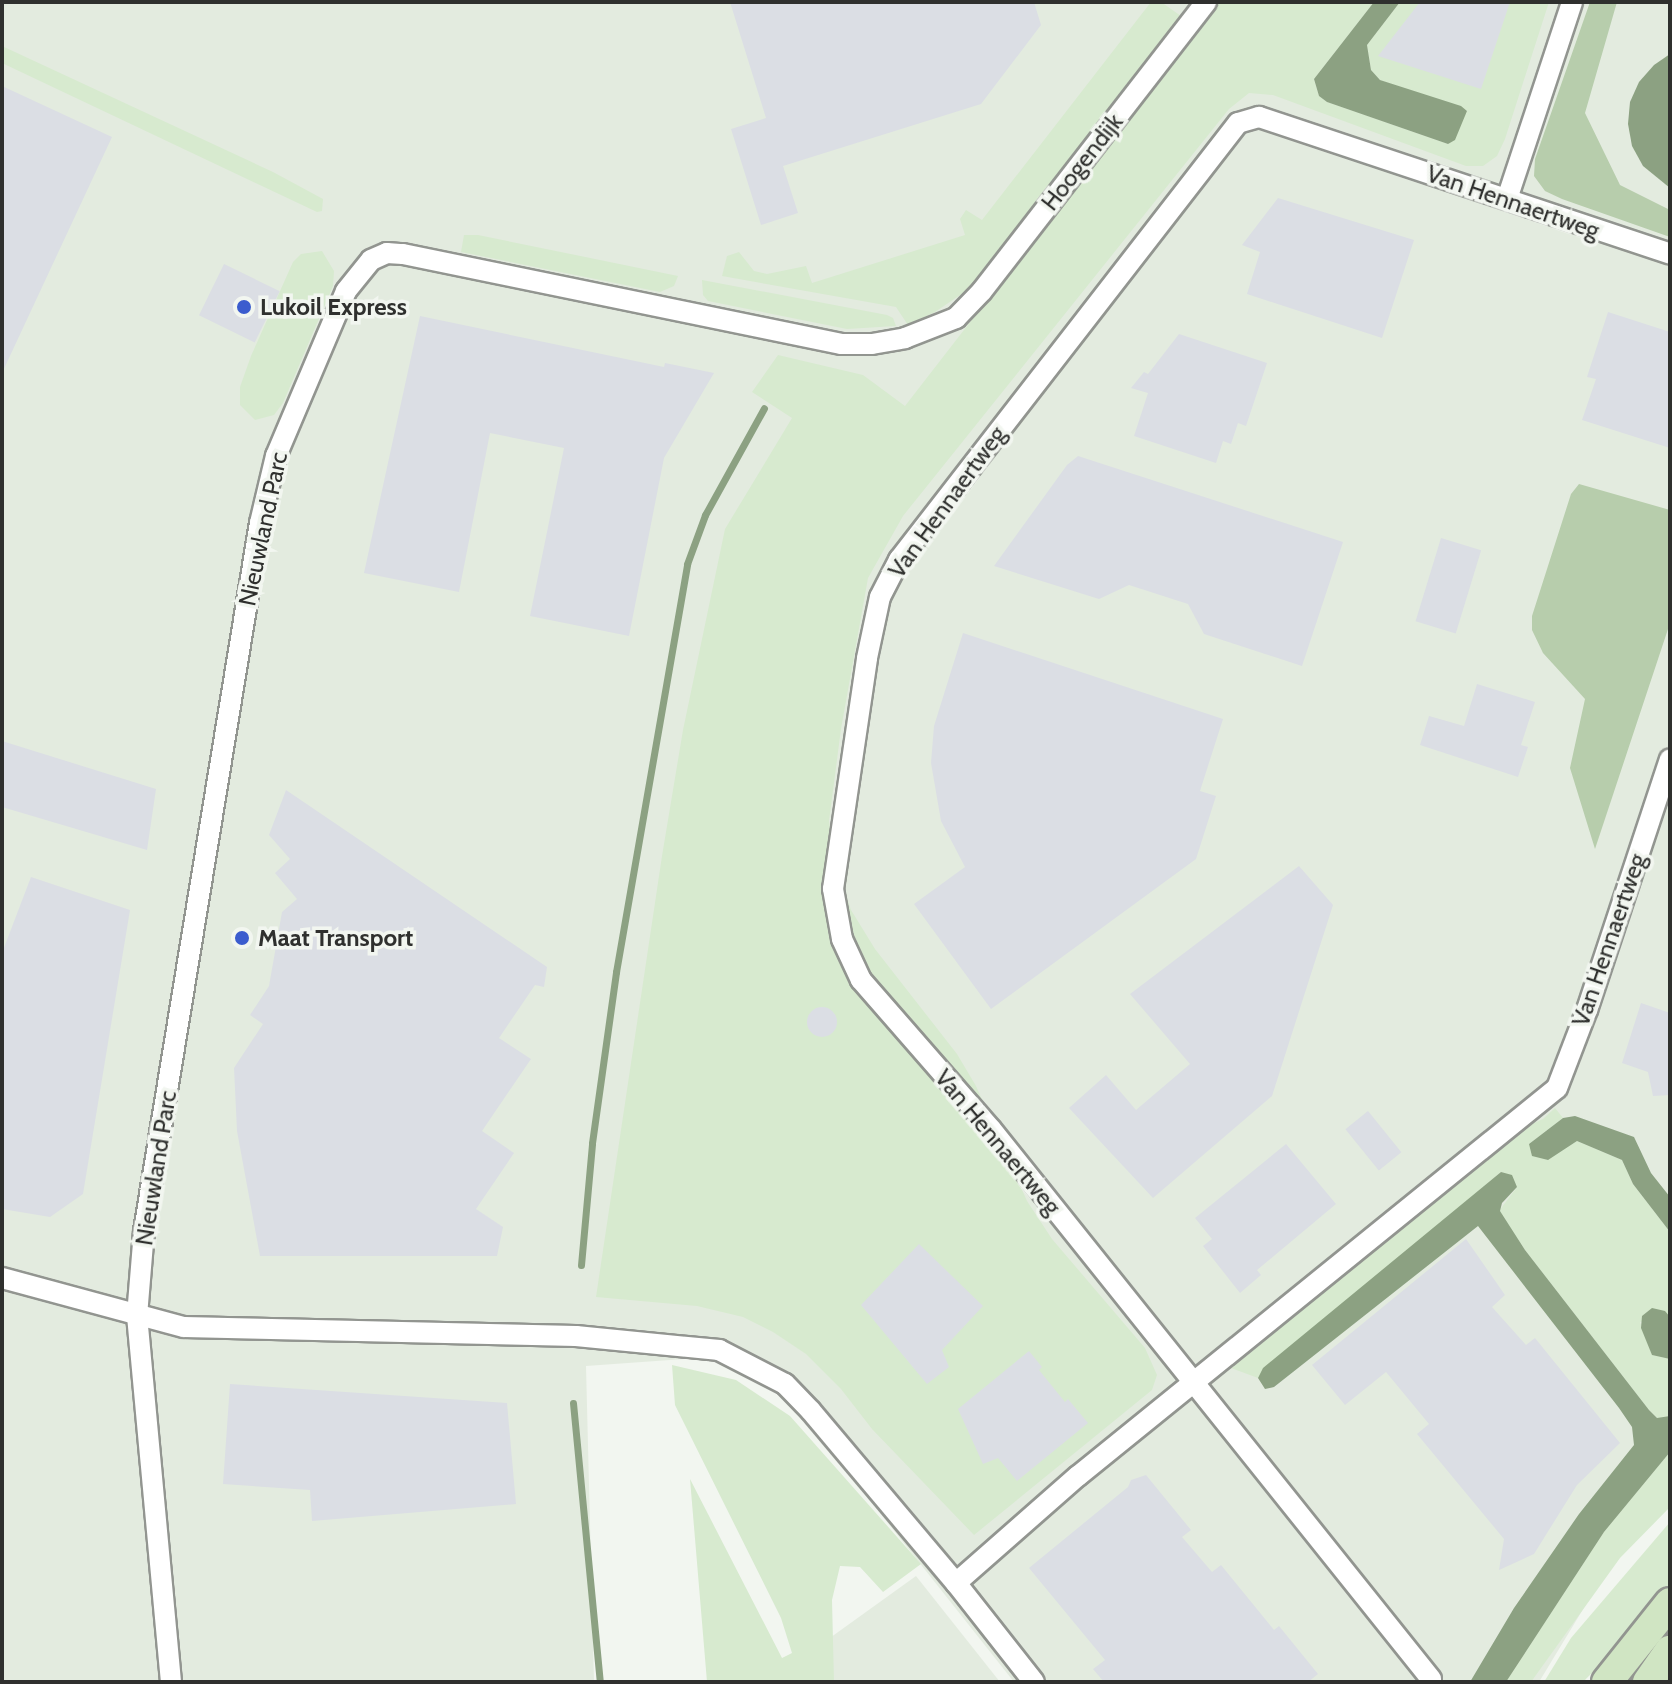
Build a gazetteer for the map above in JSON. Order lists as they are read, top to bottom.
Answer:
{
  "streets": {
    "street": ["Hoogendijk", "Van Hennaertweg", "Nieuwland Parc"]
  },
  "crossings": [
    ["Hoogendijk", "Nieuwland Parc"]
  ],
  "places": ["Lukoil Express", "Maat Transport"]
}
